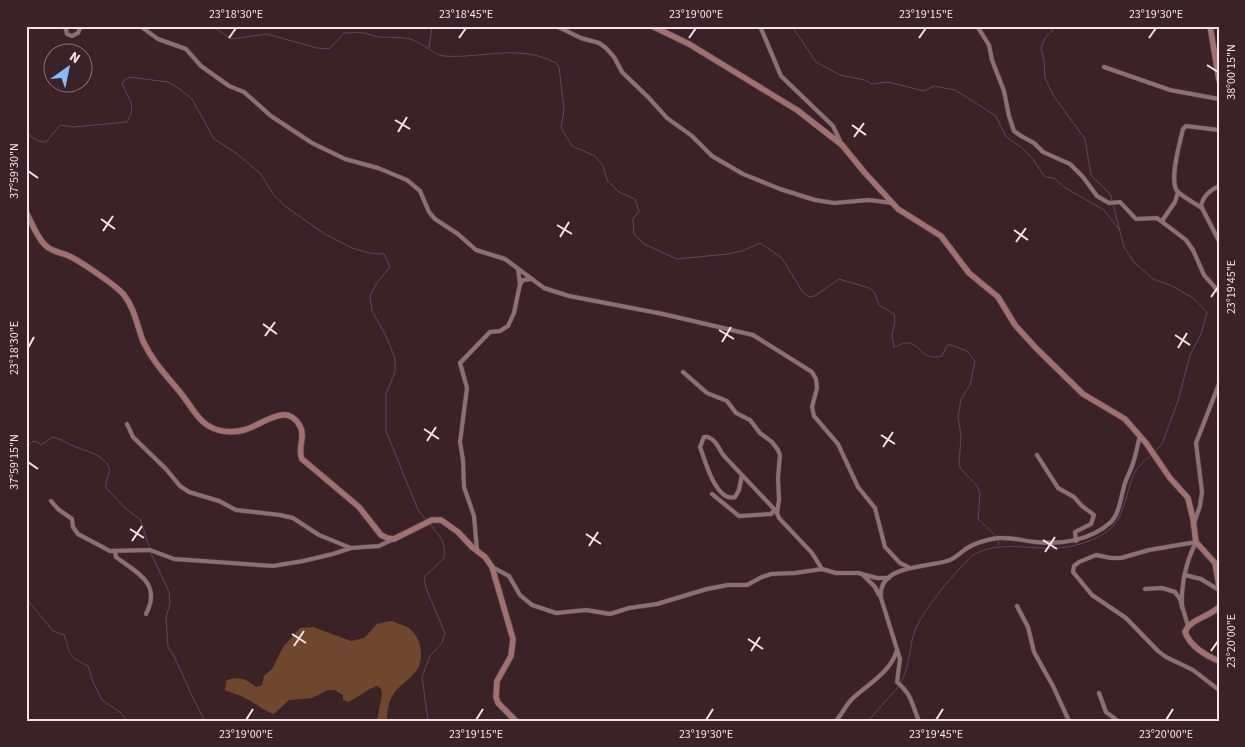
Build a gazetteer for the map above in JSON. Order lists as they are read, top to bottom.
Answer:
{
  "north": "top right",
  "coordinates": [
    "23°18'30\"E",
    "23°18'45\"E",
    "23°19'00\"E",
    "23°19'15\"E",
    "23°19'30\"E",
    "38°00'15\"N",
    "37°59'30\"N",
    "23°19'45\"E",
    "37°59'15\"N",
    "23°20'00\"E"
  ]
}
